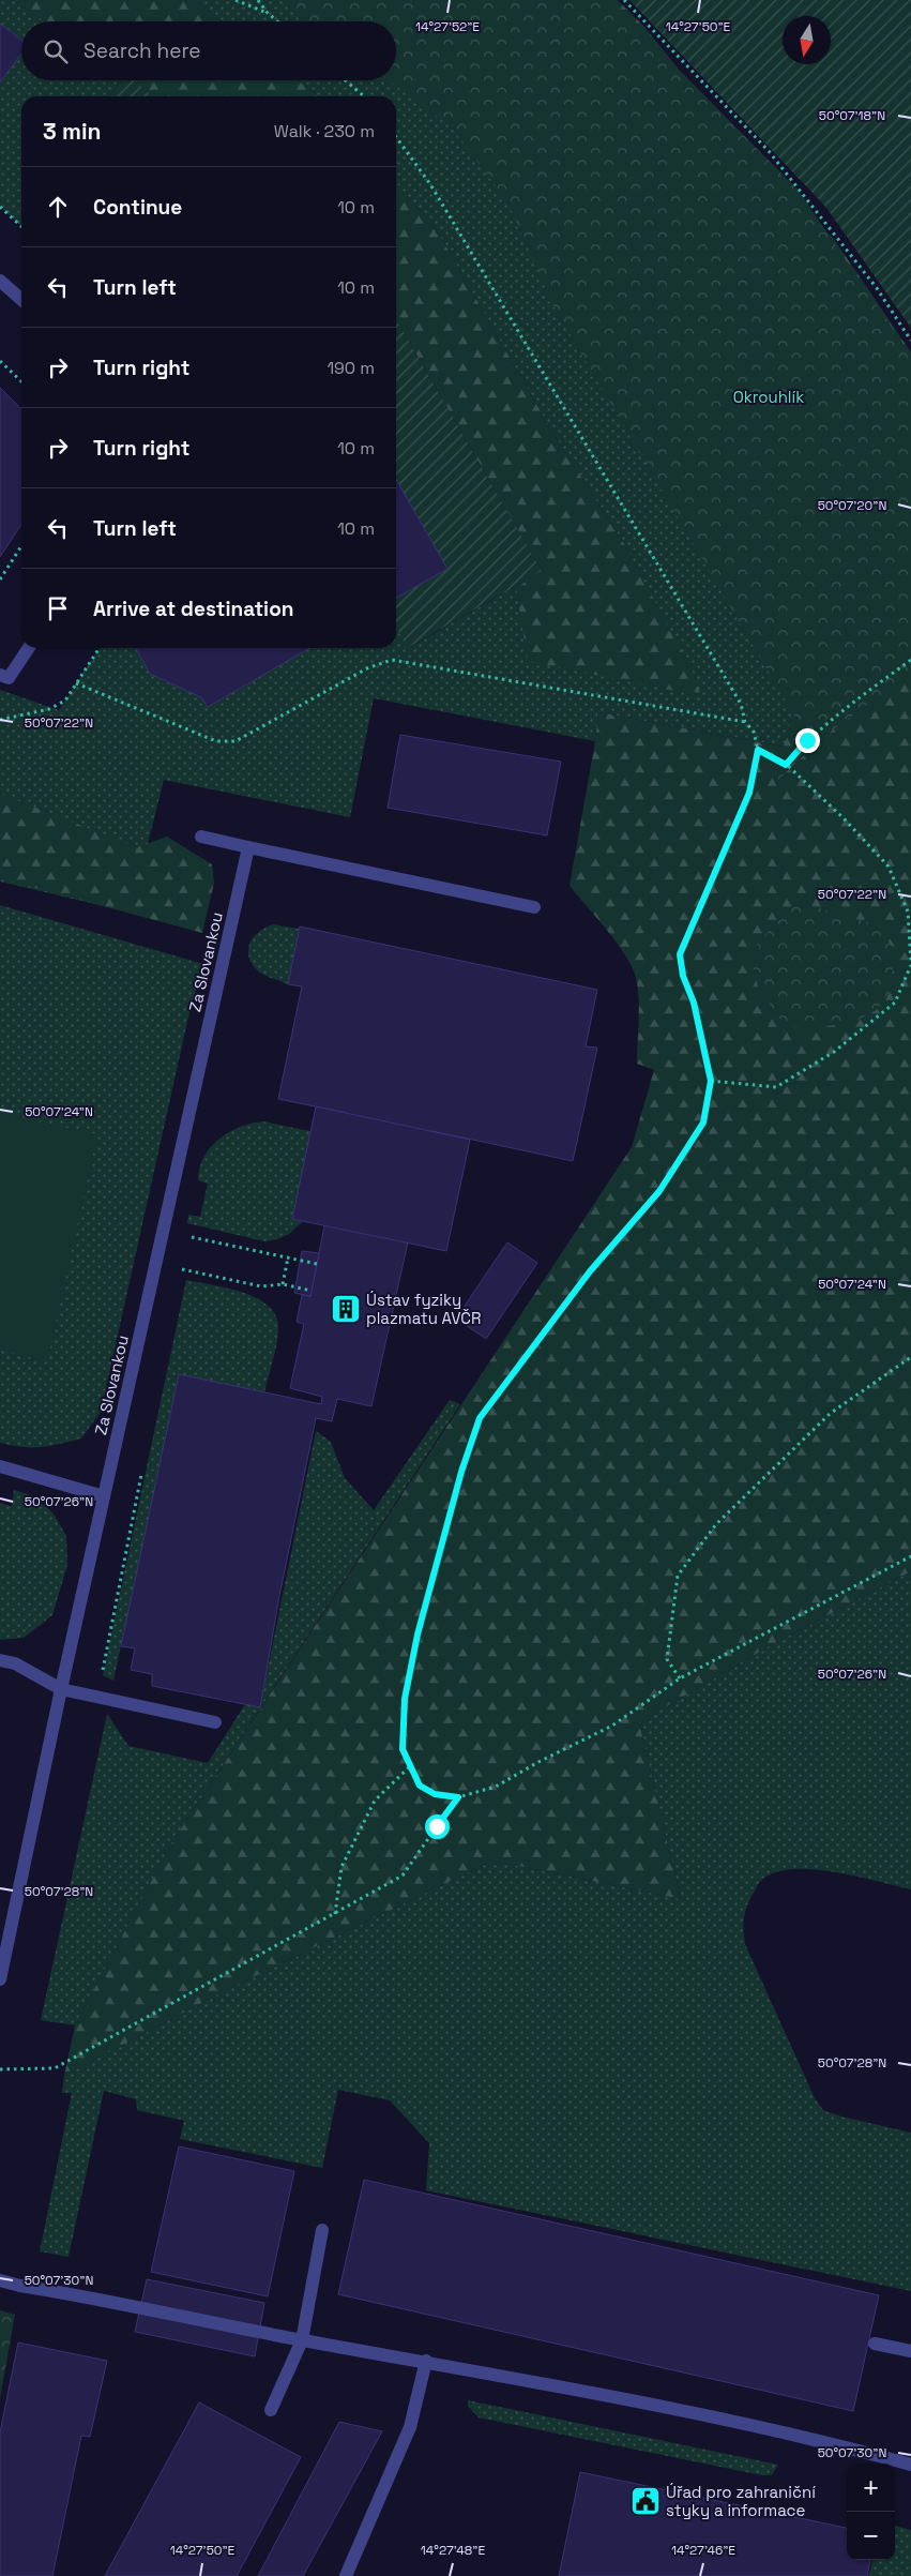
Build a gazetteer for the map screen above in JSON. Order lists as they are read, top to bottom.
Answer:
{
  "streets": {
    "street": ["Za Slovankou"]
  },
  "parks": ["Okrouhlík"],
  "places": {
    "building": ["Ústav fyziky plazmatu AVČR"],
    "public building": ["Úřad pro zahraniční styky a informace"]
  },
  "north": "bottom",
  "page": {
    "search": "Search here",
    "heading": ["3 min", "Walk · 230 m"],
    "list": [
      ["Continue", "10 m"],
      ["Turn left", "10 m"],
      ["Turn right", "190 m"],
      ["Turn right", "10 m"],
      ["Turn left", "10 m"],
      "Arrive at destination"
    ],
    "map_buttons": ["+", "−"]
  },
  "coordinates": [
    "14°27'52\"E",
    "14°27'50\"E",
    "50°07'18\"N",
    "50°07'20\"N",
    "50°07'22\"N",
    "50°07'24\"N",
    "50°07'26\"N",
    "50°07'28\"N",
    "50°07'30\"N",
    "14°27'48\"E",
    "14°27'46\"E"
  ]
}
